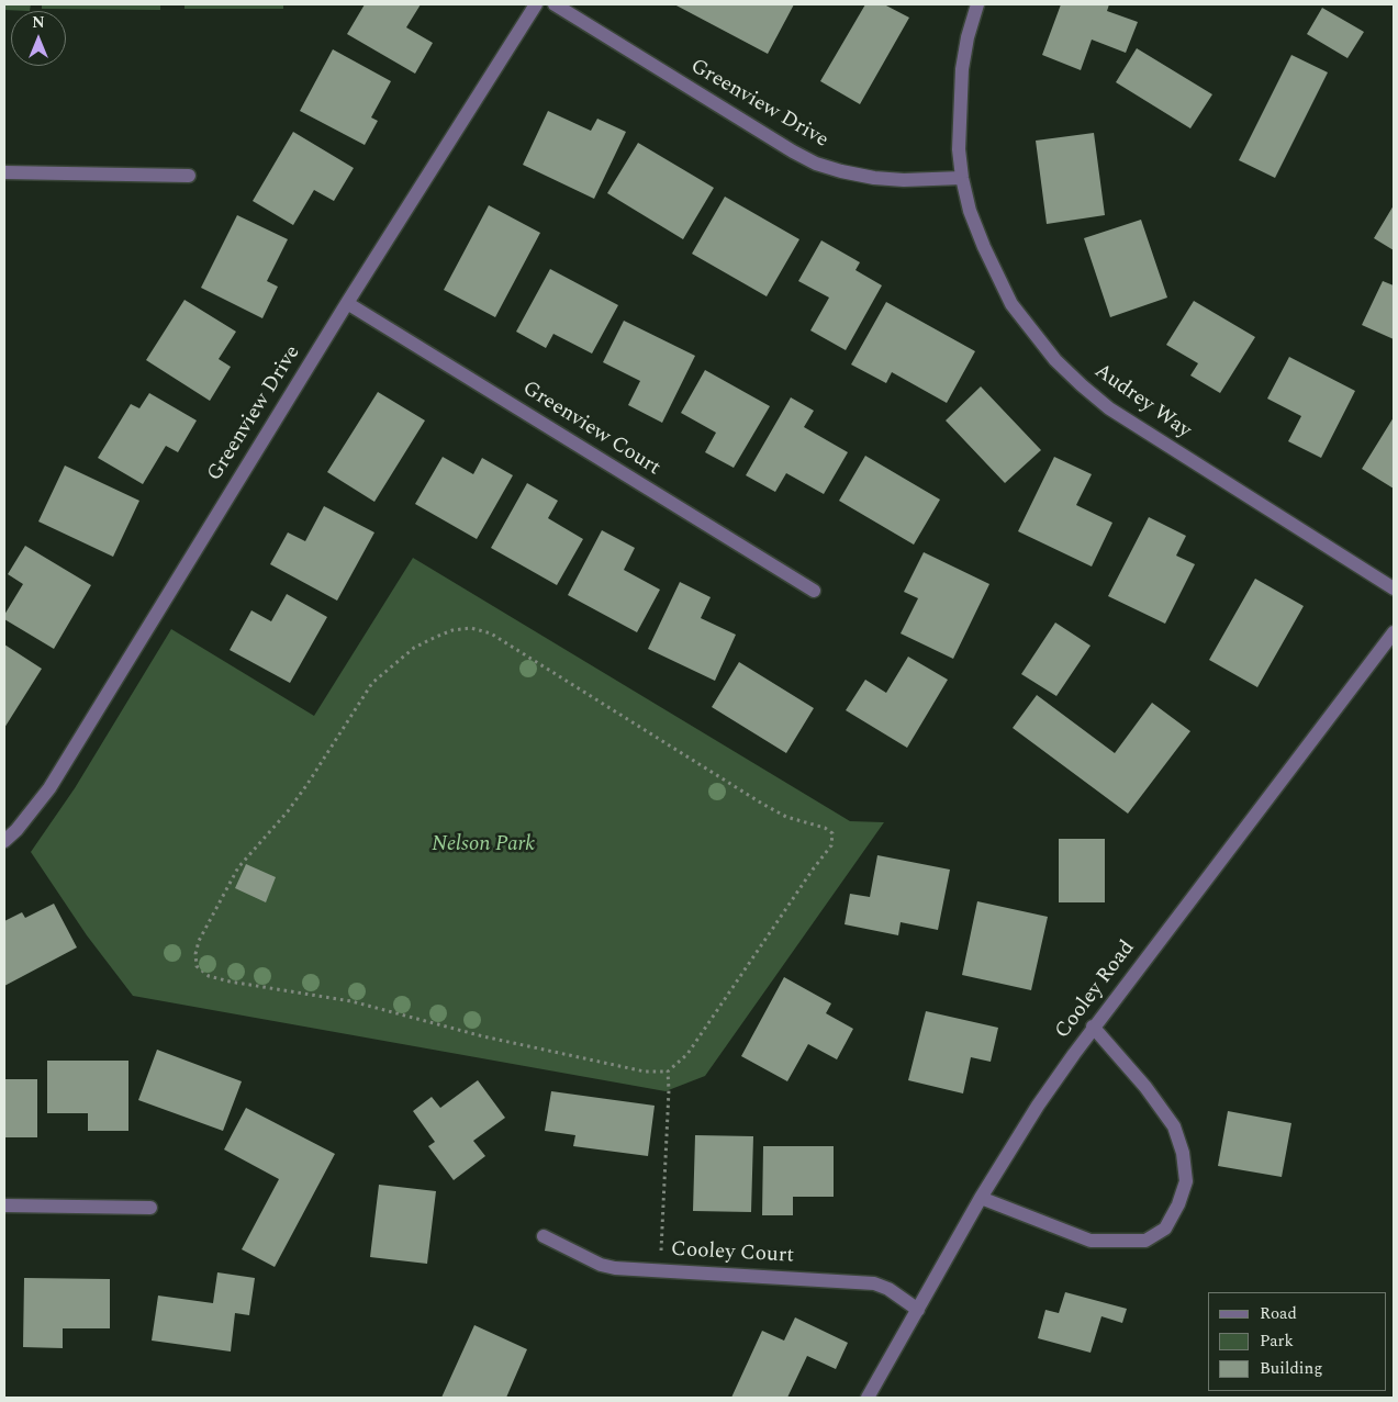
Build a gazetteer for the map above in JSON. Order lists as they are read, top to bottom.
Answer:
{
  "streets": {
    "street": [
      "Greenview Drive",
      "Audrey Way",
      "Greenview Court",
      "Cooley Road",
      "Cooley Court"
    ]
  },
  "crossings": [
    ["Greenview Drive", "Audrey Way"],
    ["Greenview Drive", "Greenview Court"],
    ["Cooley Road", "Cooley Court"]
  ],
  "parks": ["Nelson Park"],
  "legend": ["Road", "Park", "Building"],
  "north": "top"
}
